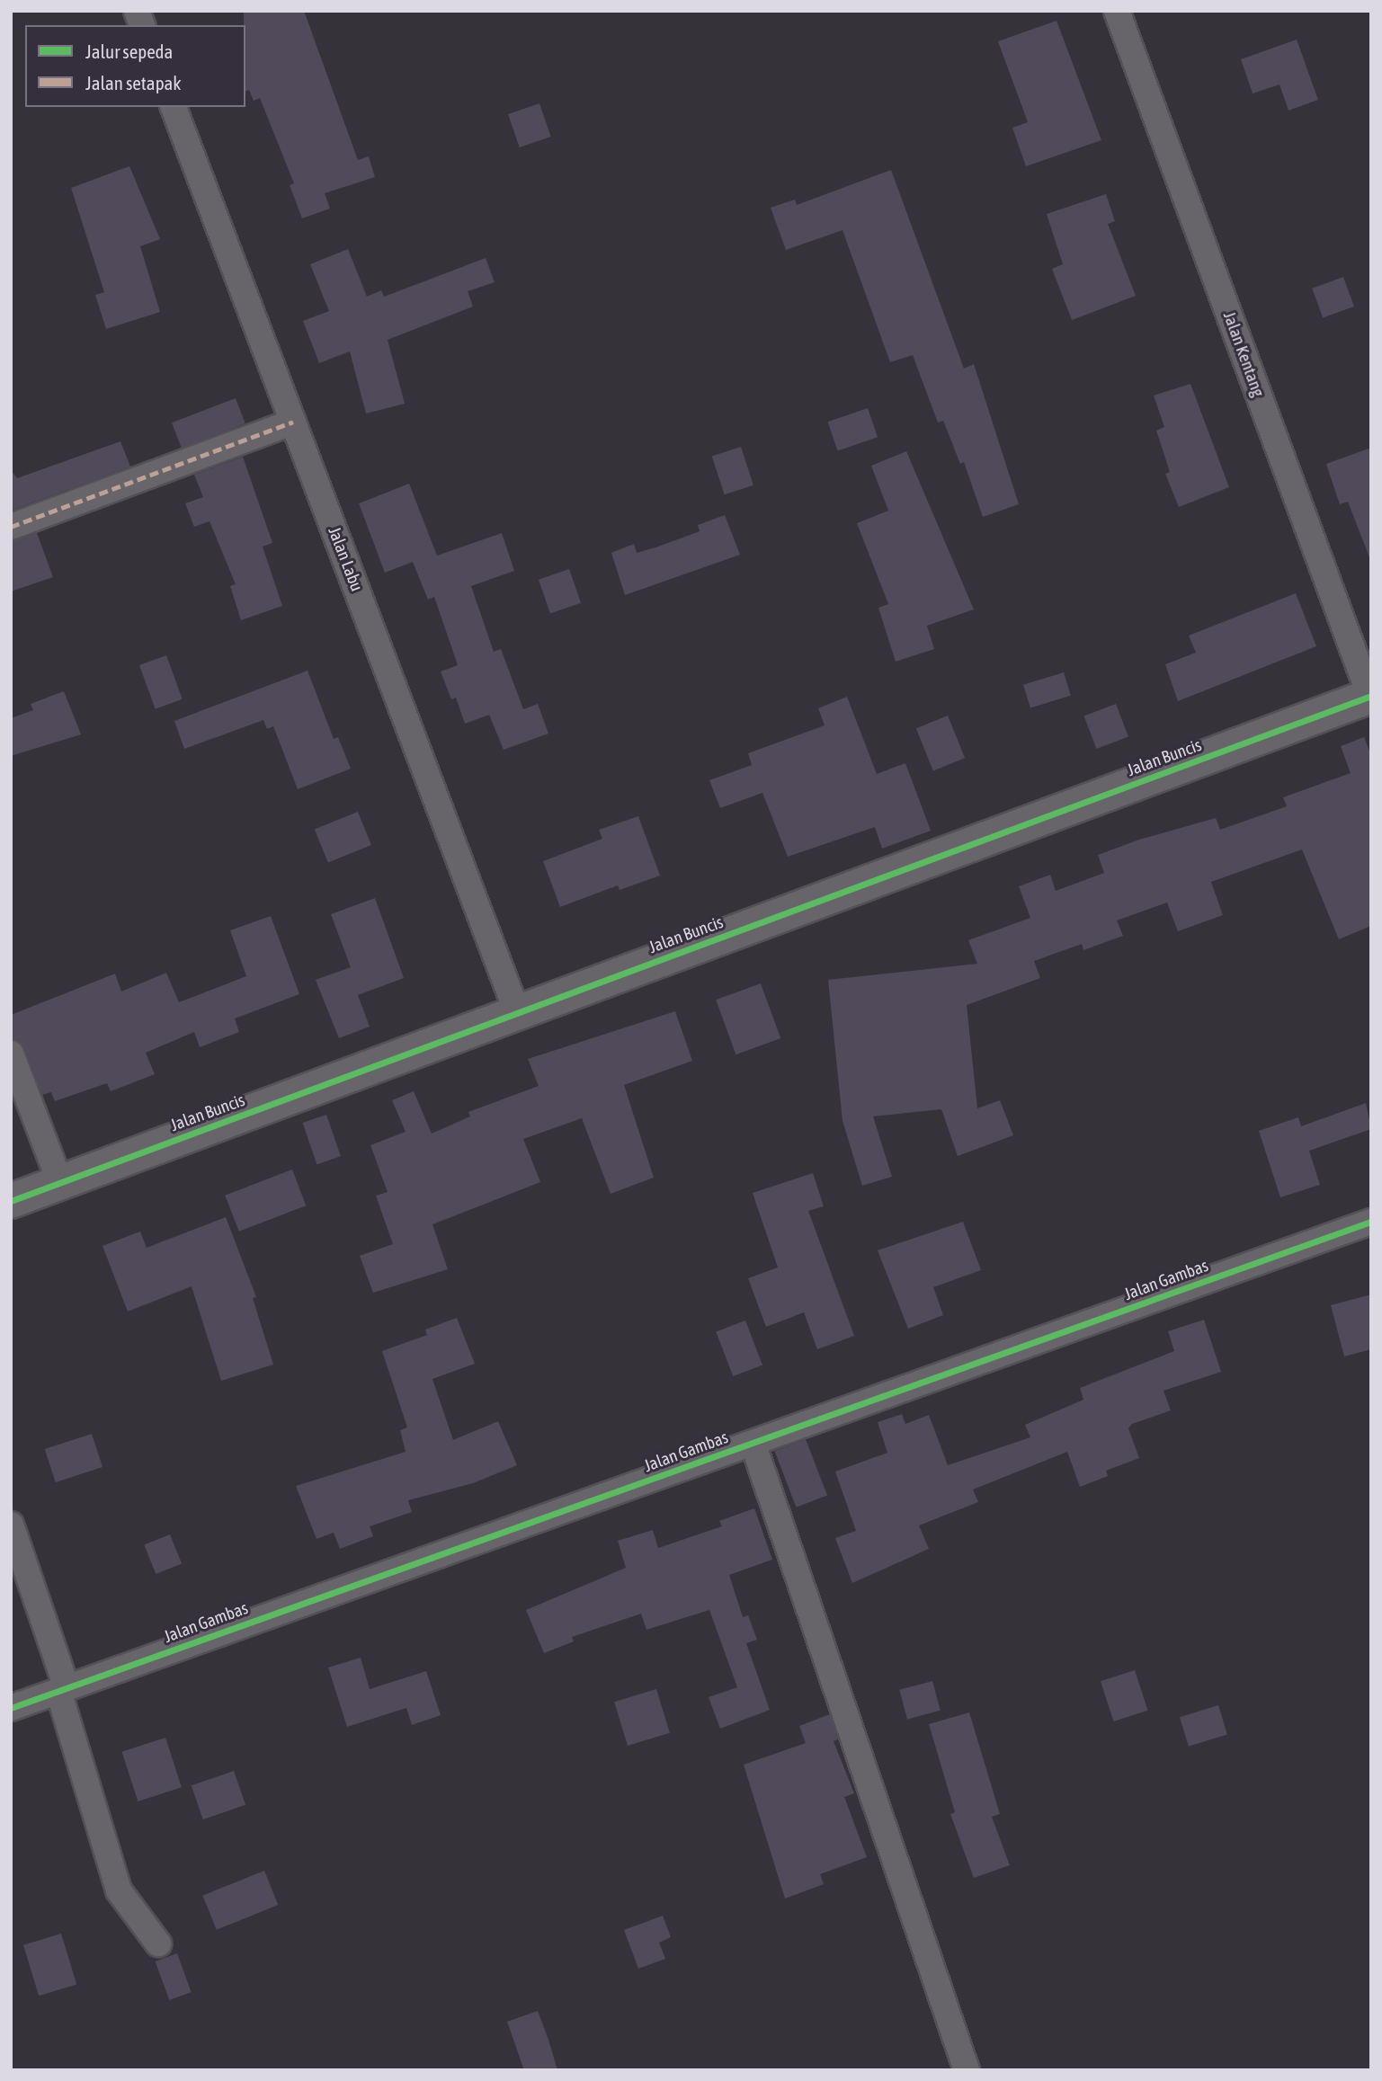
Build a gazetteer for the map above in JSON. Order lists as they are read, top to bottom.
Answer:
{
  "streets": {
    "street": [
      "Jalan Kentang",
      "Jalan Labu",
      "Jalan Buncis",
      "Jalan Gambas"
    ]
  },
  "crossings": [
    ["Jalan Kentang", "Jalan Buncis"],
    ["Jalan Labu", "Jalan Buncis"]
  ],
  "legend": ["Jalur sepeda", "Jalan setapak"]
}
